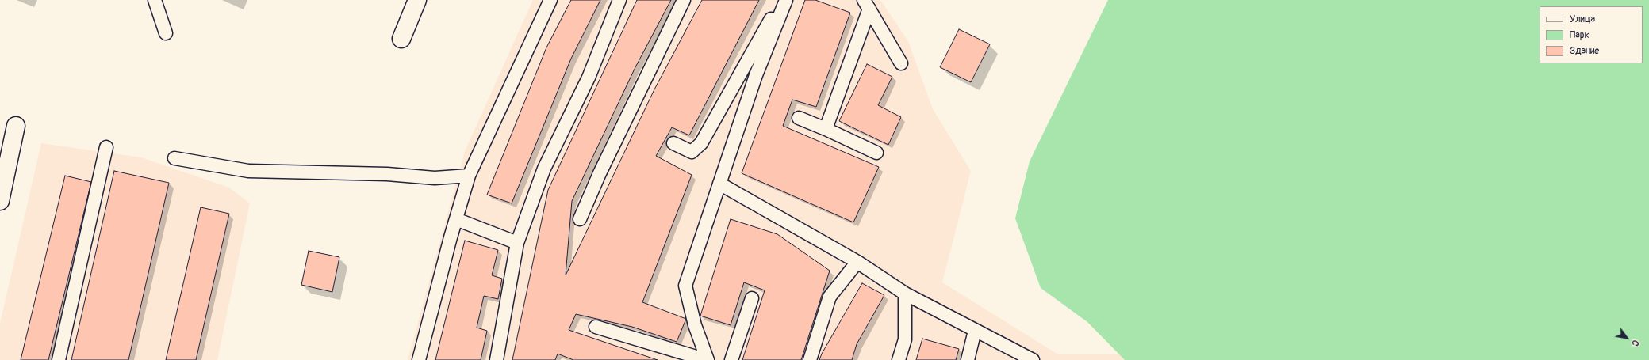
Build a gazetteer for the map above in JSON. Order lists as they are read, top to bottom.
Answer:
{
  "legend": ["Улица", "Парк", "Здание"],
  "north": "bottom right"
}
